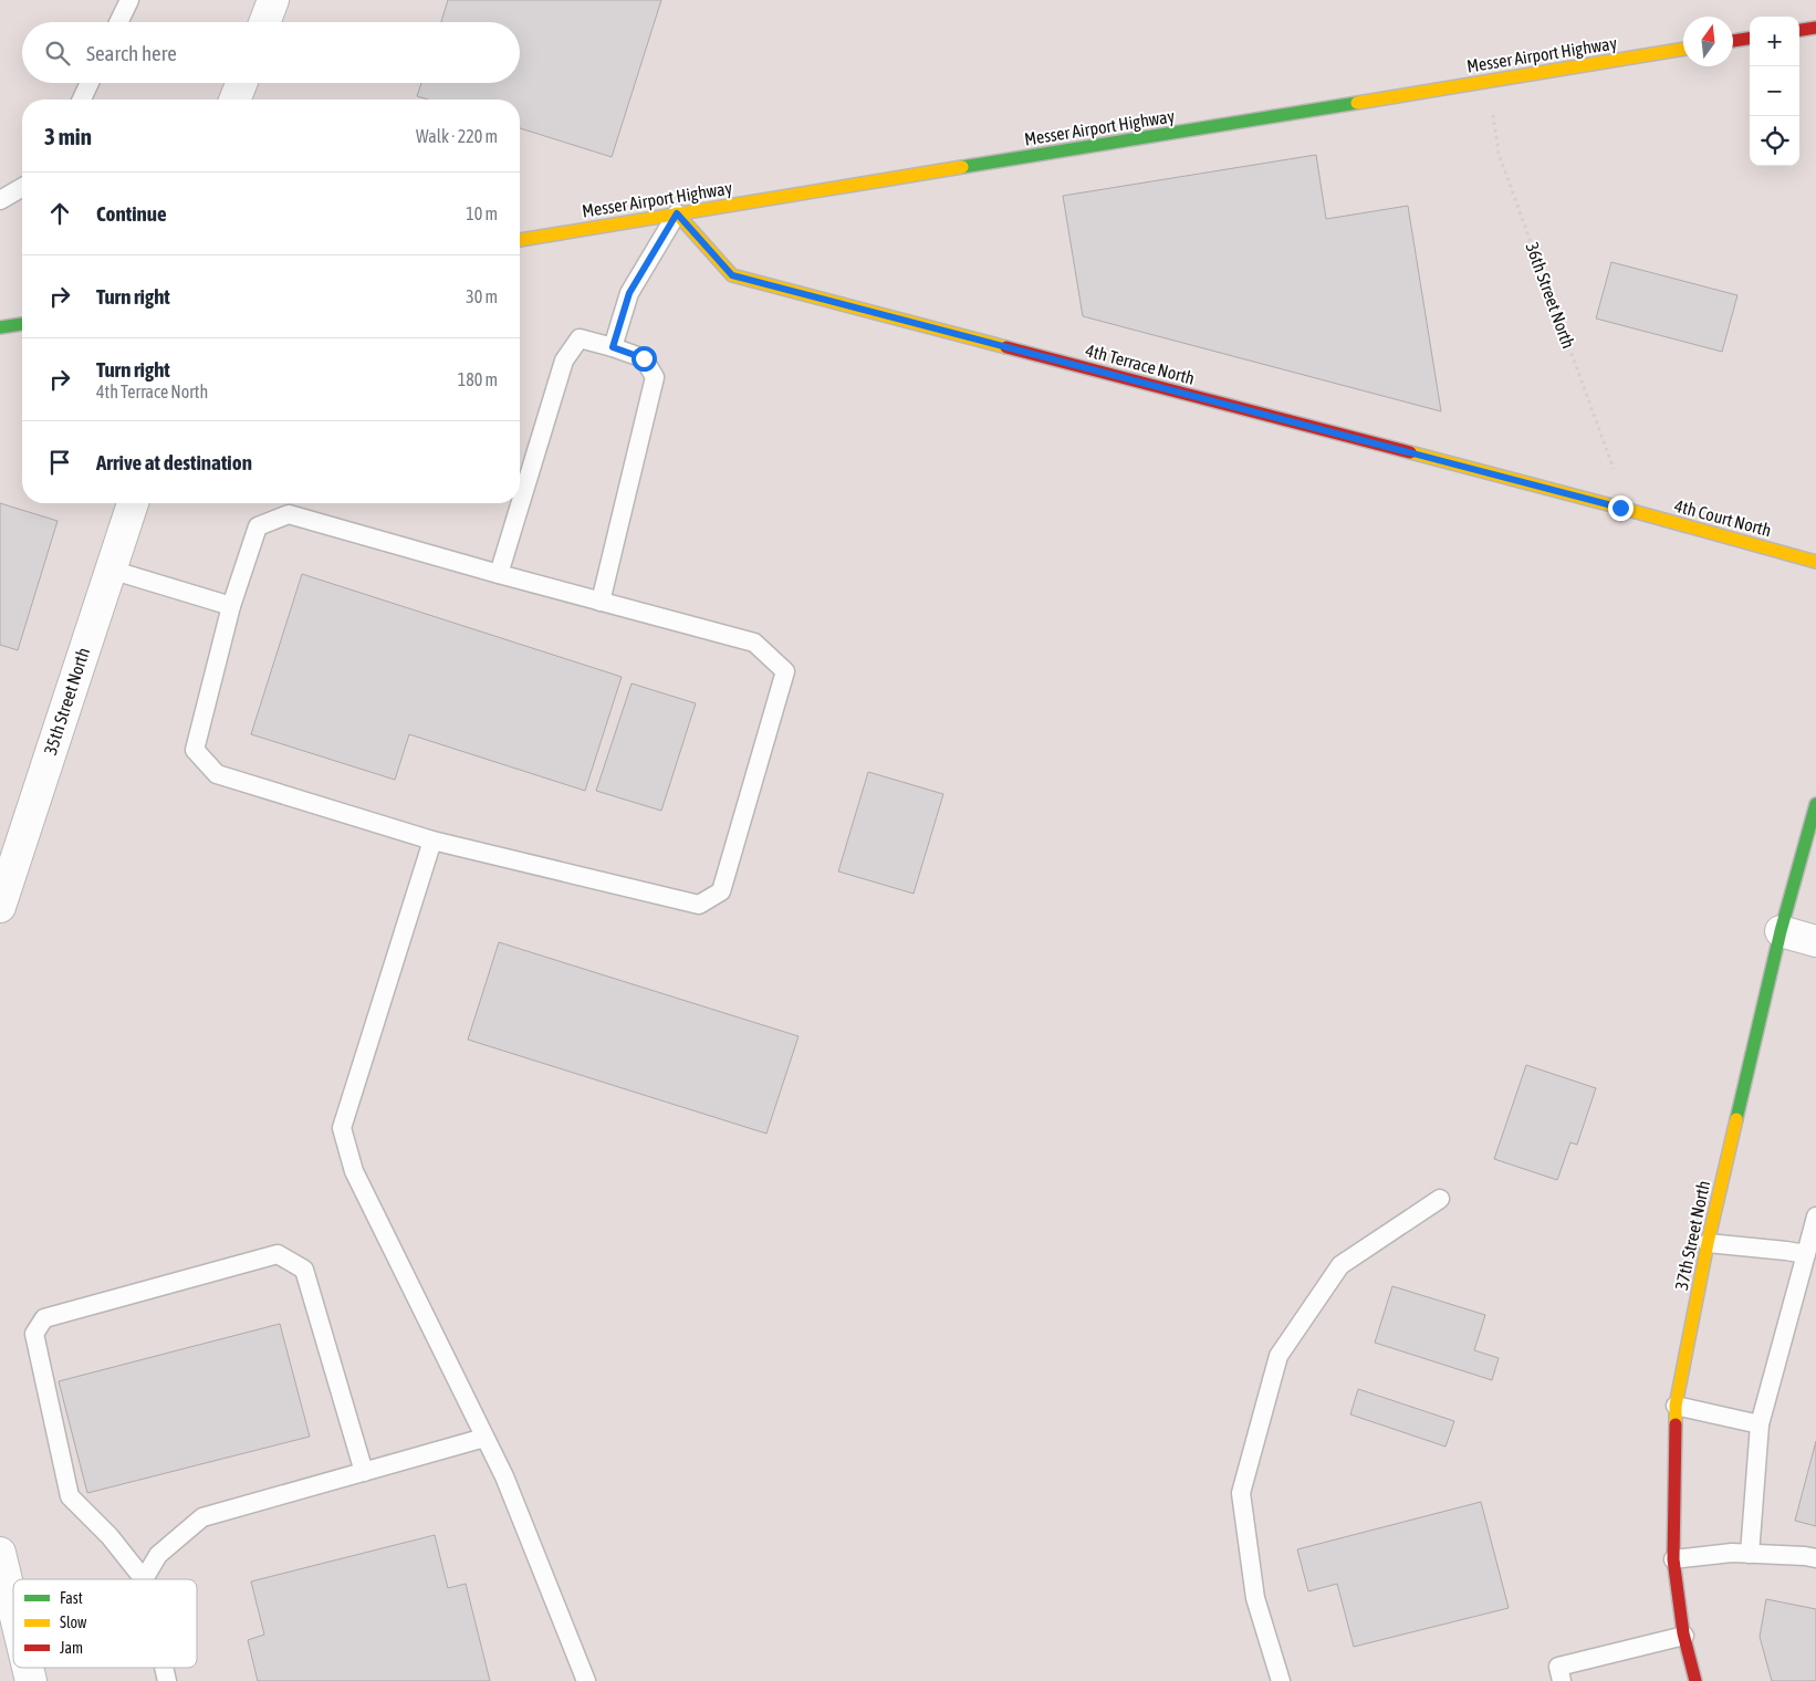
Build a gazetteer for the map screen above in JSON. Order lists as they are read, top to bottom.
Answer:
{
  "streets": {
    "street": [
      "Messer Airport Highway",
      "4th Terrace North",
      "4th Court North",
      "35th Street North",
      "37th Street North"
    ],
    "path": ["36th Street North"]
  },
  "crossings": [
    ["Messer Airport Highway", "36th Street North"],
    ["Messer Airport Highway", "4th Terrace North"],
    ["36th Street North", "4th Terrace North"],
    ["36th Street North", "4th Court North"],
    ["4th Terrace North", "4th Court North"]
  ],
  "legend": ["Fast", "Slow", "Jam"],
  "north": "top",
  "page": {
    "map_buttons": ["+", "−"],
    "search": "Search here",
    "heading": ["3 min", "Walk · 220 m"],
    "list": [
      ["Continue", "10 m"],
      ["Turn right", "30 m"],
      ["Turn right", "4th Terrace North", "180 m"],
      "Arrive at destination"
    ]
  }
}
